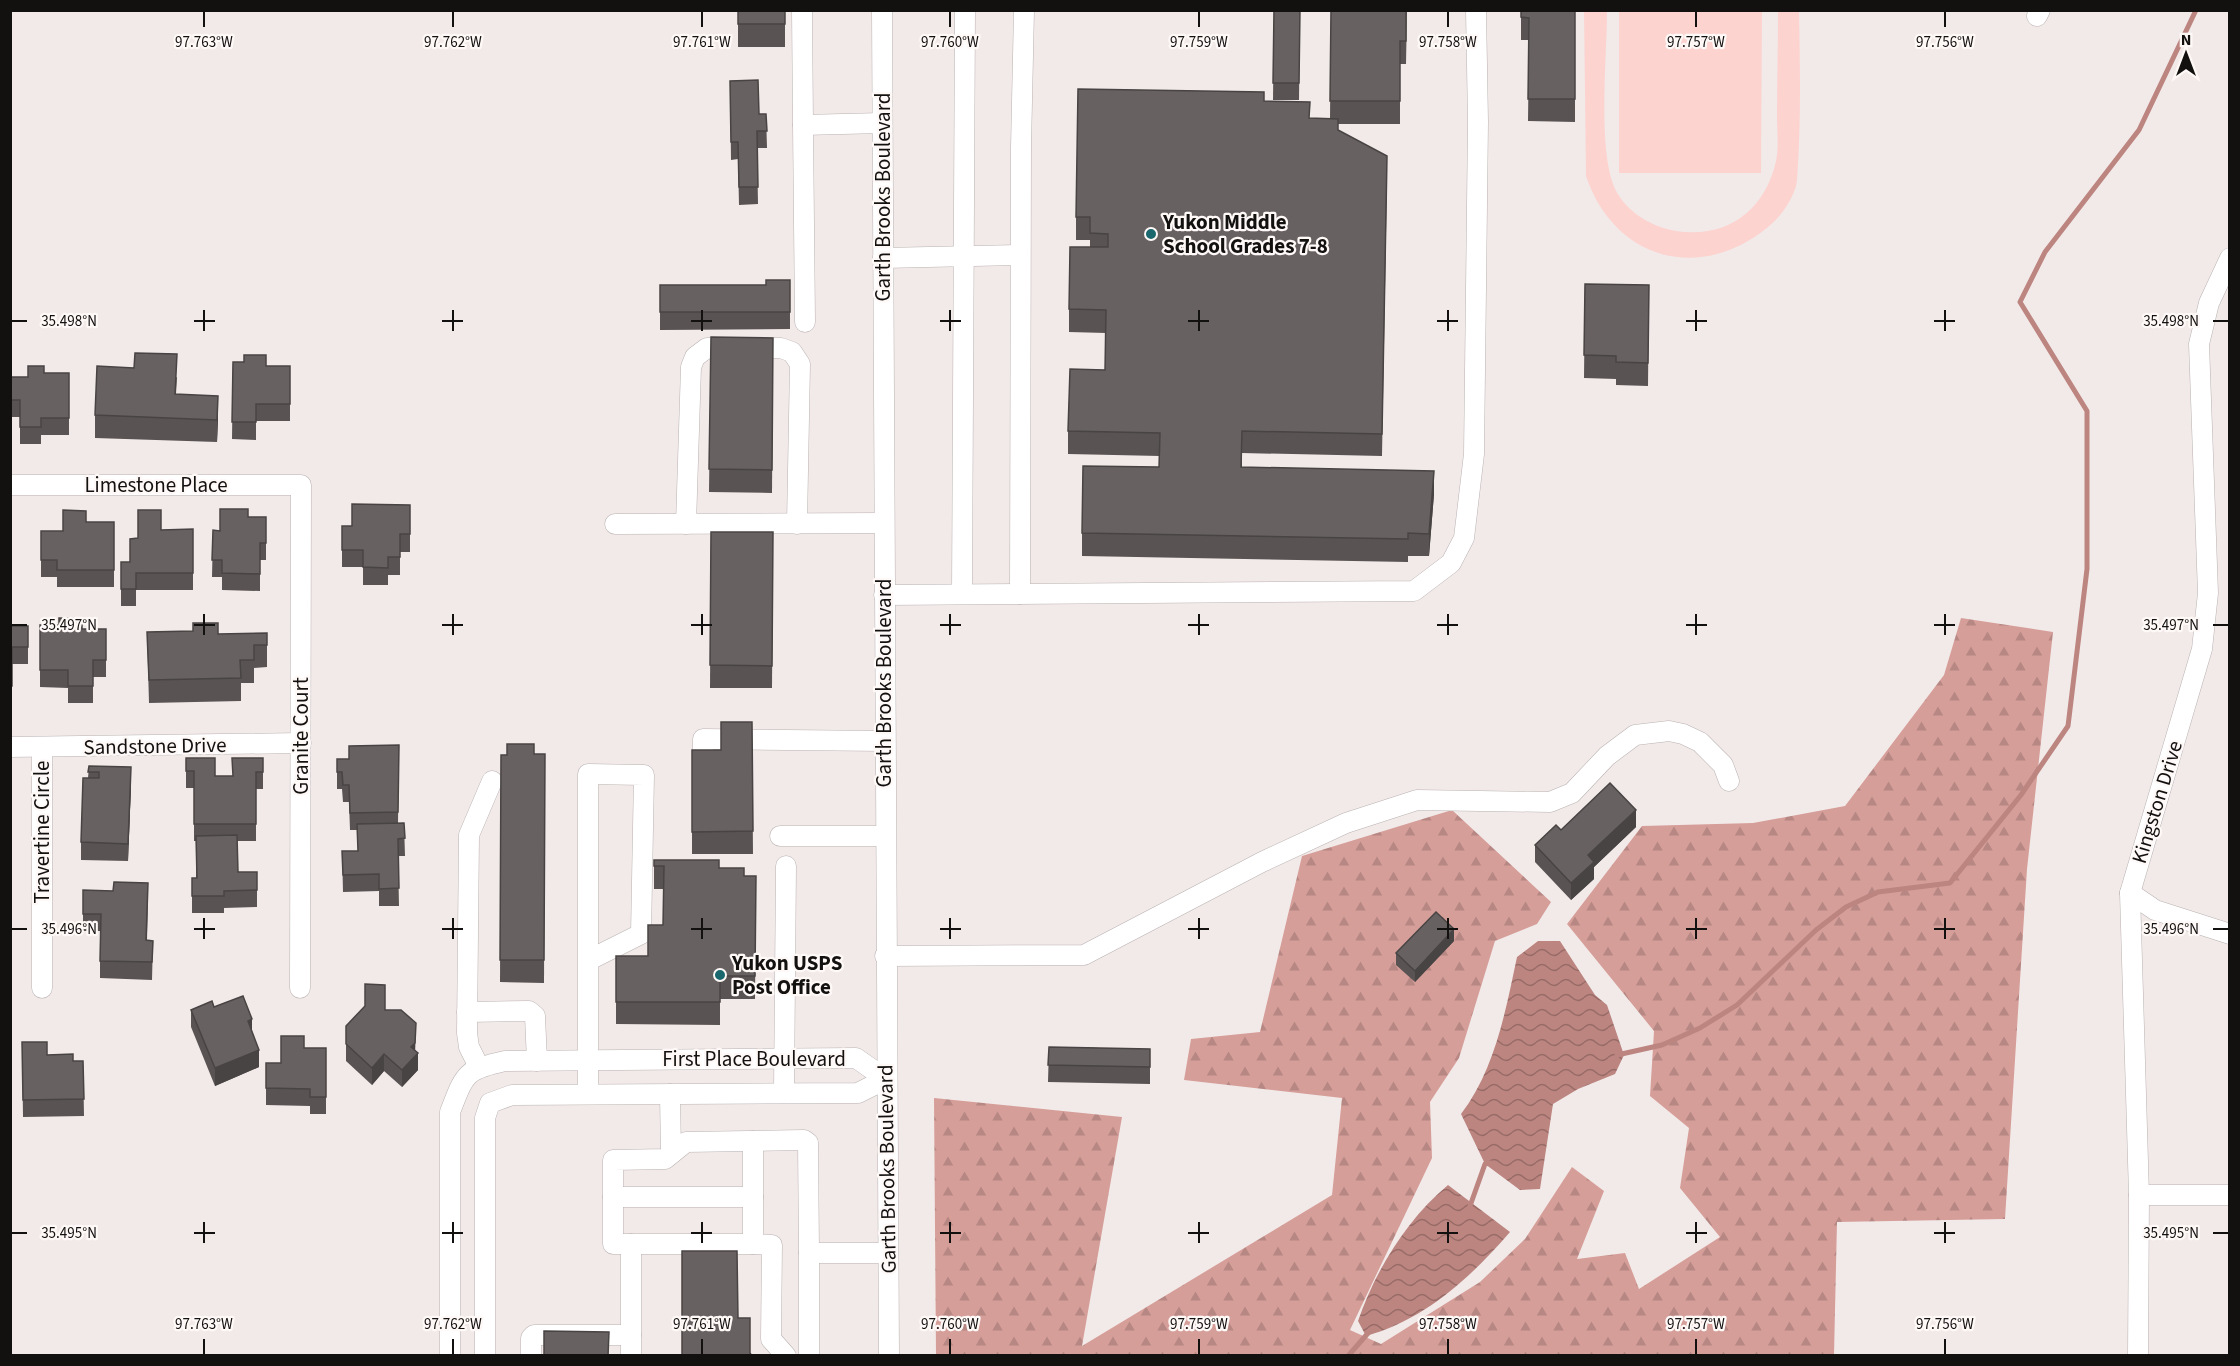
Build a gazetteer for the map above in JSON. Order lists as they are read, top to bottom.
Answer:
{
  "streets": {
    "street": [
      "Garth Brooks Boulevard",
      "Limestone Place",
      "Granite Court",
      "Sandstone Drive",
      "Kingston Drive",
      "Travertine Circle",
      "First Place Boulevard"
    ]
  },
  "crossings": [
    ["Garth Brooks Boulevard", "First Place Boulevard"],
    ["Limestone Place", "Granite Court"],
    ["Granite Court", "Sandstone Drive"],
    ["Sandstone Drive", "Travertine Circle"]
  ],
  "places": ["Yukon Middle School Grades 7-8", "Yukon USPS Post Office"],
  "north": "top",
  "coordinates": [
    "97.763°W",
    "97.762°W",
    "97.761°W",
    "97.760°W",
    "97.759°W",
    "97.758°W",
    "97.757°W",
    "97.756°W",
    "35.498°N",
    "35.497°N",
    "35.496°N",
    "35.495°N"
  ]
}
